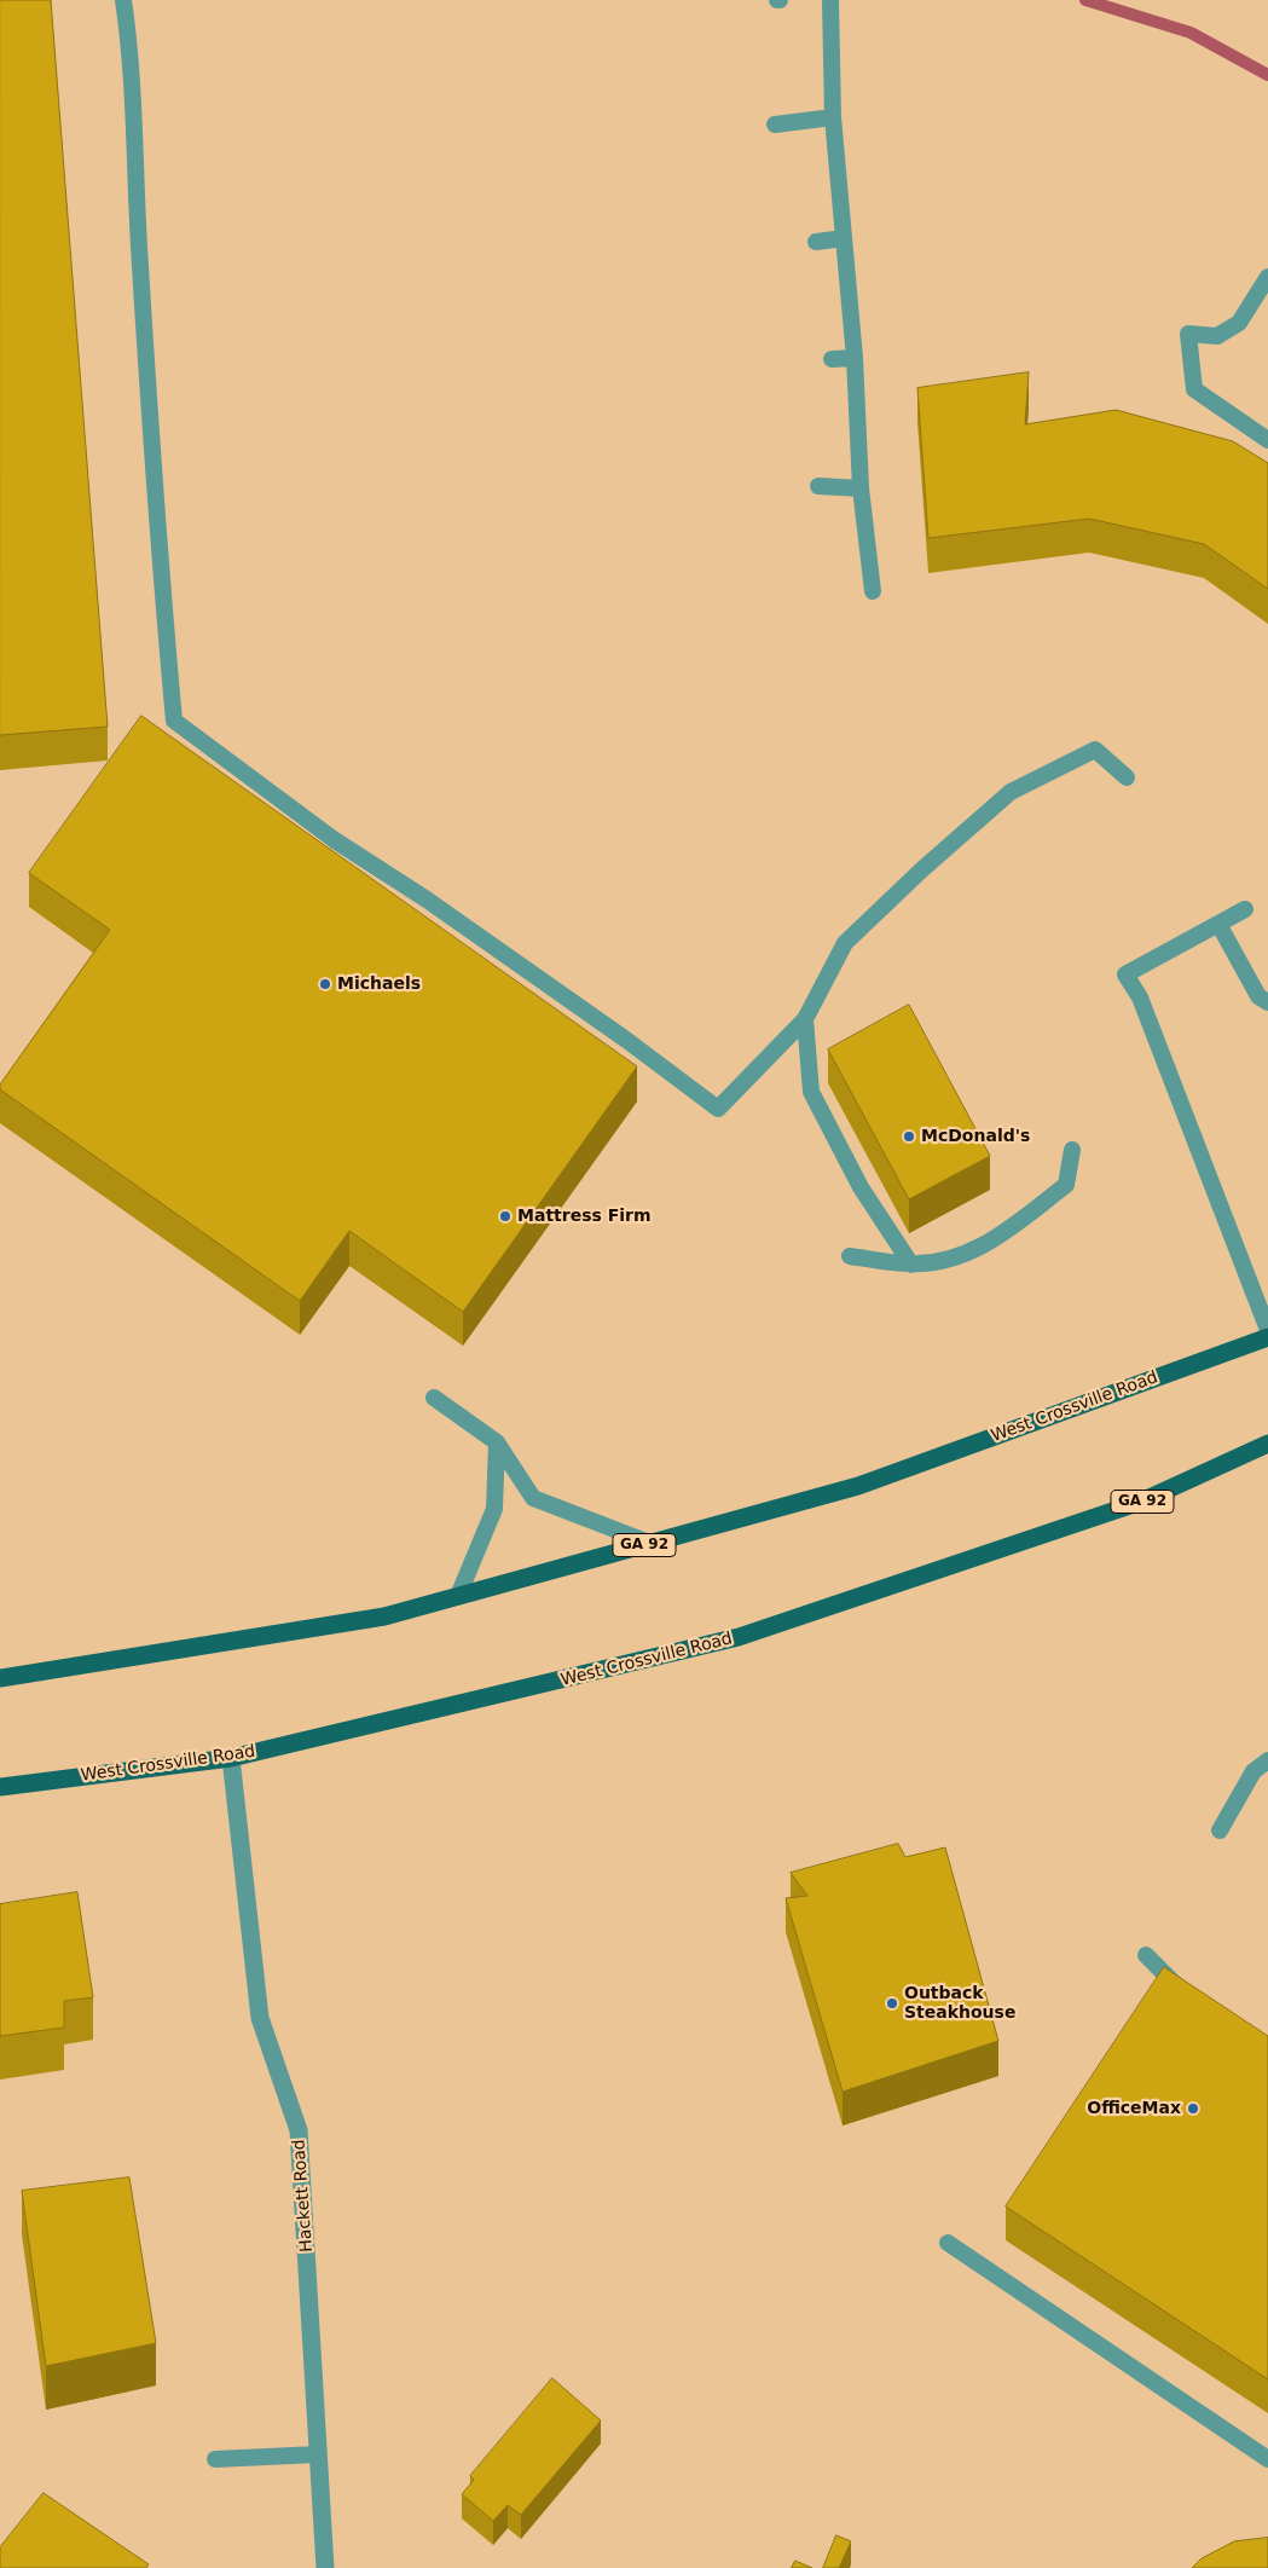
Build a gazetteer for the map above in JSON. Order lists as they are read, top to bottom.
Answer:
{
  "streets": {
    "main road": ["West Crossville Road", "GA 92"],
    "street": ["Hackett Road"]
  },
  "crossings": [
    ["West Crossville Road", "Hackett Road"]
  ],
  "places": [
    "Michaels",
    "McDonald's",
    "Mattress Firm",
    "Outback Steakhouse",
    "OfficeMax"
  ]
}
